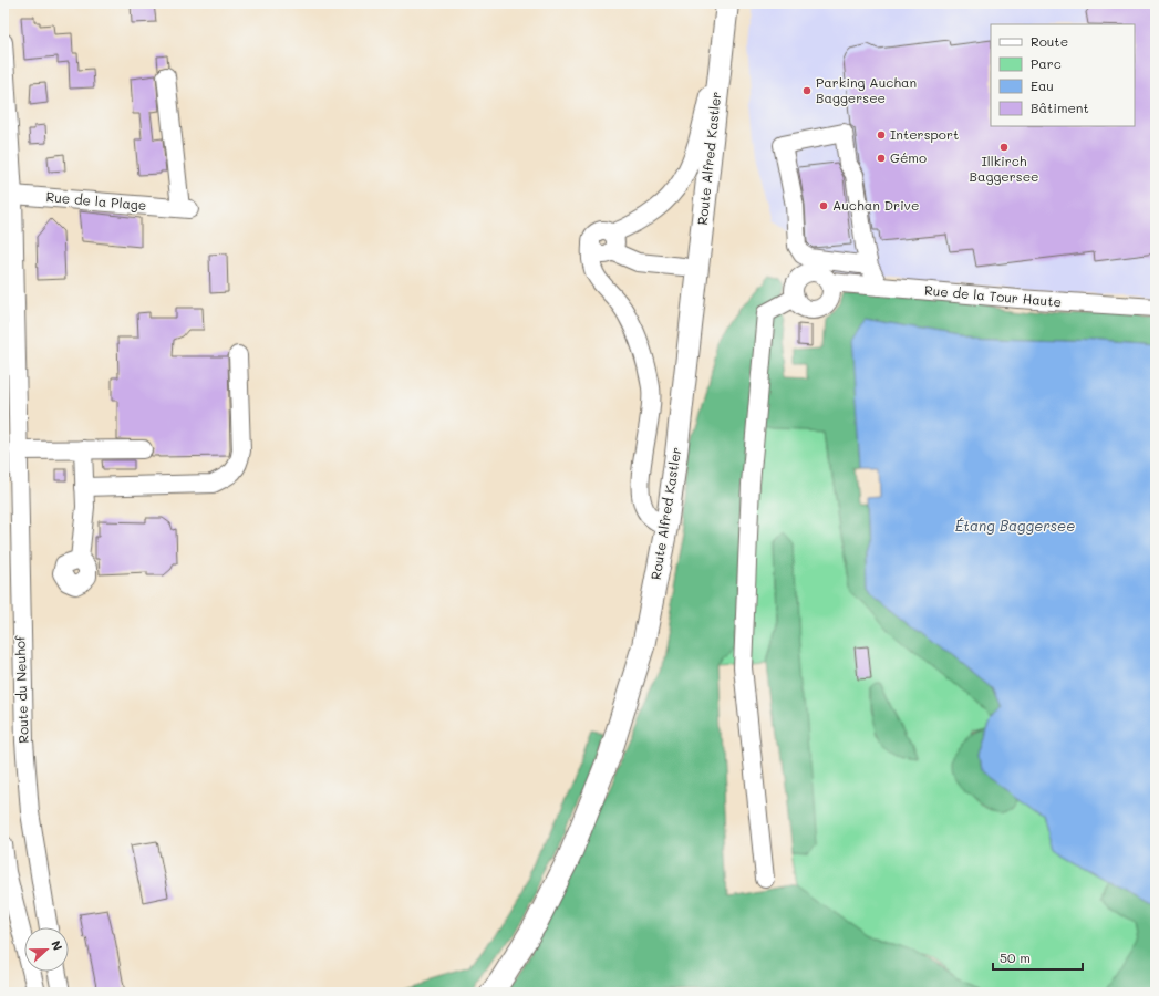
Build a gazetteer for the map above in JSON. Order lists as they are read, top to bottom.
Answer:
{
  "streets": {
    "main road": ["Route Alfred Kastler"],
    "street": ["Rue de la Plage", "Rue de la Tour Haute", "Route du Neuhof"]
  },
  "crossings": [
    ["Rue de la Plage", "Route du Neuhof"]
  ],
  "water": ["Étang Baggersee"],
  "places": [
    "Parking Auchan Baggersee",
    "Intersport",
    "Illkirch Baggersee",
    "Gémo",
    "Auchan Drive"
  ],
  "legend": [
    "Route",
    "Parc",
    "Eau",
    "Bâtiment"
  ],
  "scale_bar": "50 m",
  "north": "right"
}
